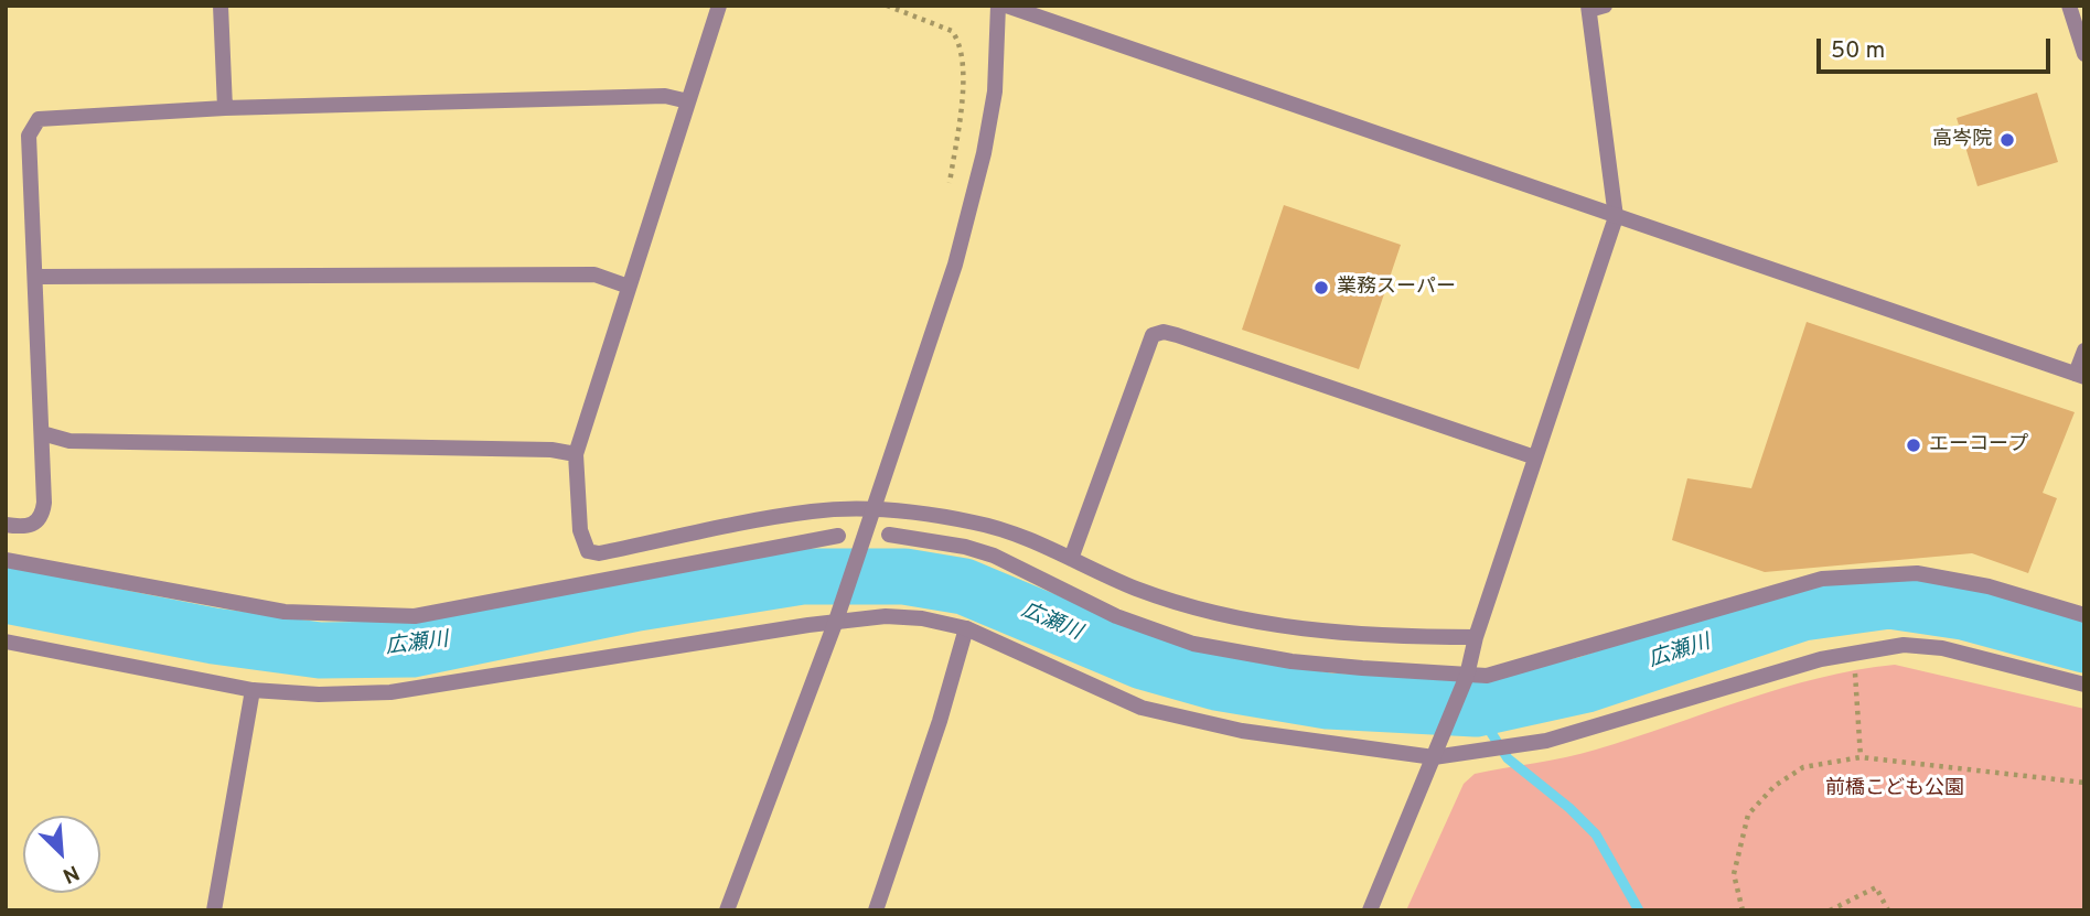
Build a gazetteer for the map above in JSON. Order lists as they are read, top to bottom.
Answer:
{
  "water": ["広瀬川"],
  "parks": ["前橋こども公園"],
  "places": ["高岑院", "業務スーパー", "エーコープ"],
  "scale_bar": "50 m",
  "north": "bottom right"
}
